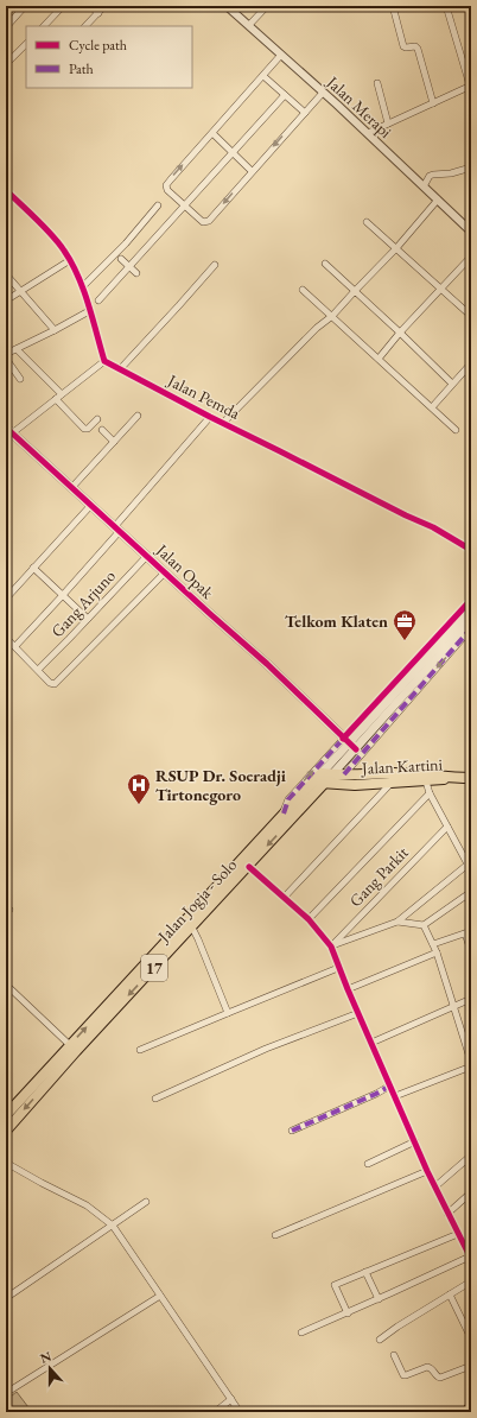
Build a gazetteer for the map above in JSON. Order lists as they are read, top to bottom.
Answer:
{
  "streets": {
    "highway": ["Jalan Kartini", "Jalan Jogja - Solo", "17"],
    "street": [
      "Jalan Merapi",
      "Jalan Pemda",
      "Jalan Opak",
      "Gang Arjuno",
      "Gang Parkit"
    ]
  },
  "crossings": [
    ["Jalan Opak", "Gang Arjuno"]
  ],
  "places": {
    "office": ["Telkom Klaten"],
    "hospital": ["RSUP Dr. Soeradji Tirtonegoro"]
  },
  "legend": ["Cycle path", "Path"],
  "north": "top"
}
